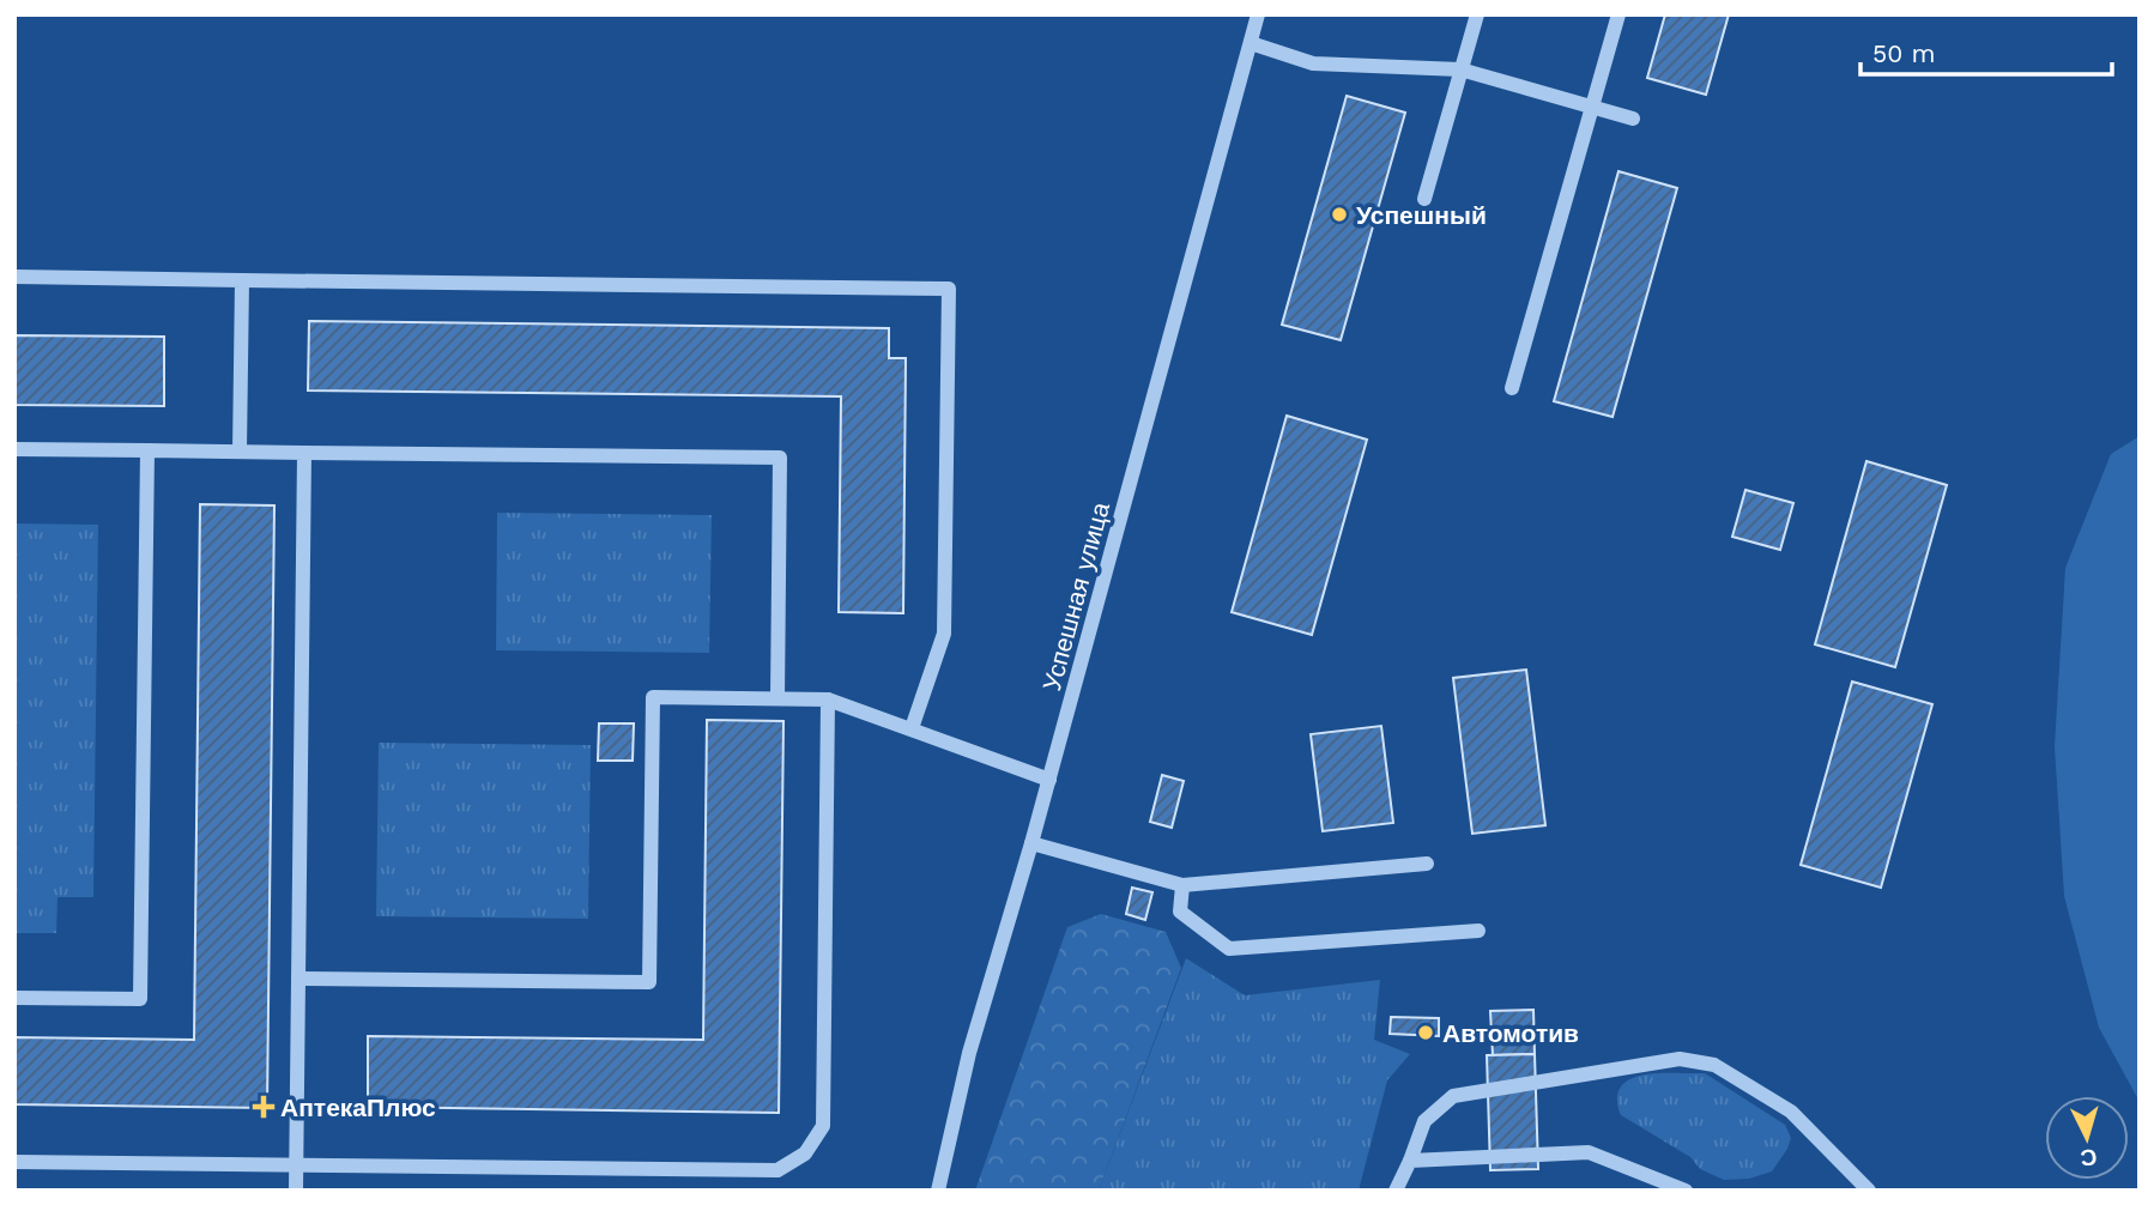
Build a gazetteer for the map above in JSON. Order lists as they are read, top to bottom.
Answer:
{
  "streets": {
    "street": ["Успешная улица"]
  },
  "places": {
    "other": ["Успешный", "Автомотив"],
    "health": ["АптекаПлюс"]
  },
  "scale_bar": "50 m",
  "north": "bottom"
}
